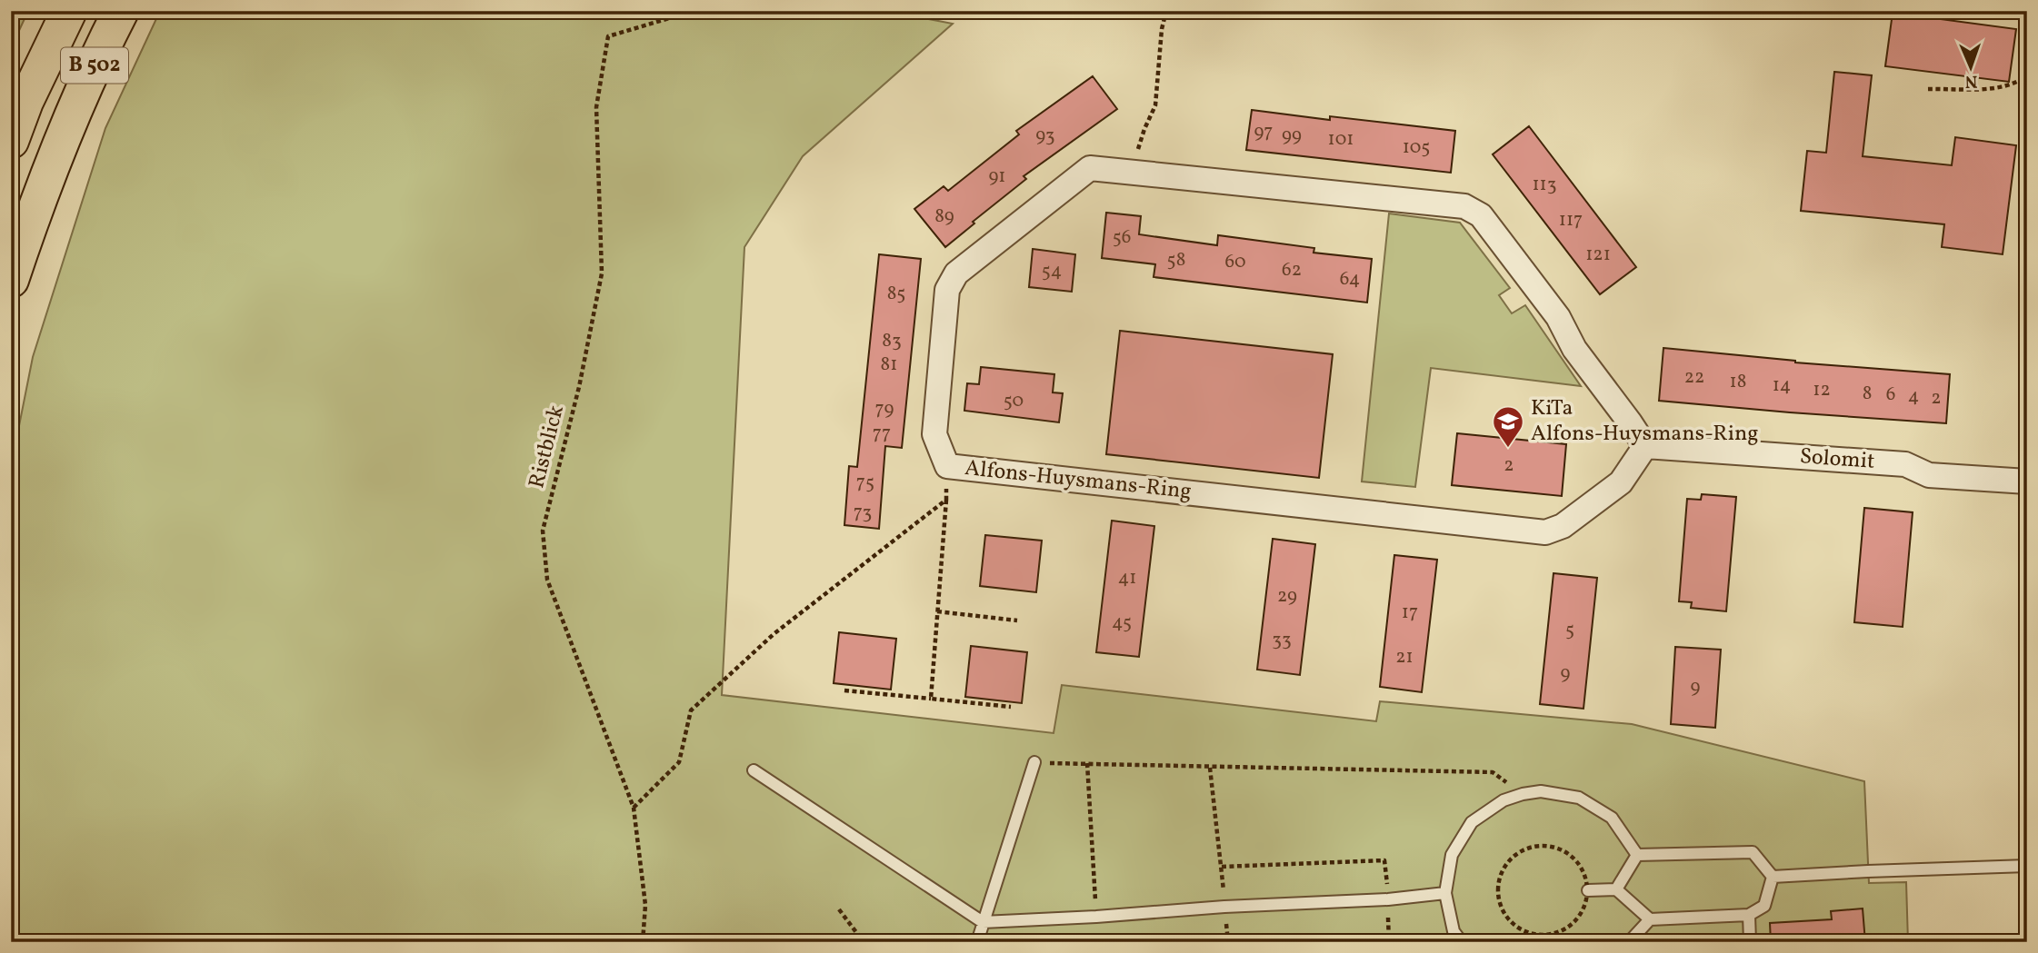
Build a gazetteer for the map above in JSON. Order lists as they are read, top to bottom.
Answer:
{
  "streets": {
    "highway": ["B 502"],
    "street": ["Solomit", "Alfons-Huysmans-Ring"],
    "path": ["Ristblick"]
  },
  "crossings": [
    ["Solomit", "Alfons-Huysmans-Ring"]
  ],
  "places": {
    "school or university": ["KiTa Alfons-Huysmans-Ring"]
  },
  "house_numbers": [
    "97",
    "93",
    "99",
    "101",
    "105",
    "91",
    "113",
    "89",
    "117",
    "56",
    "121",
    "58",
    "60",
    "62",
    "54",
    "64",
    "85",
    "83",
    "81",
    "22",
    "18",
    "14",
    "12",
    "8",
    "6",
    "4",
    "2",
    "50",
    "79",
    "77",
    "2",
    "75",
    "73",
    "41",
    "29",
    "17",
    "45",
    "5",
    "33",
    "21",
    "9",
    "9"
  ],
  "north": "bottom"
}
